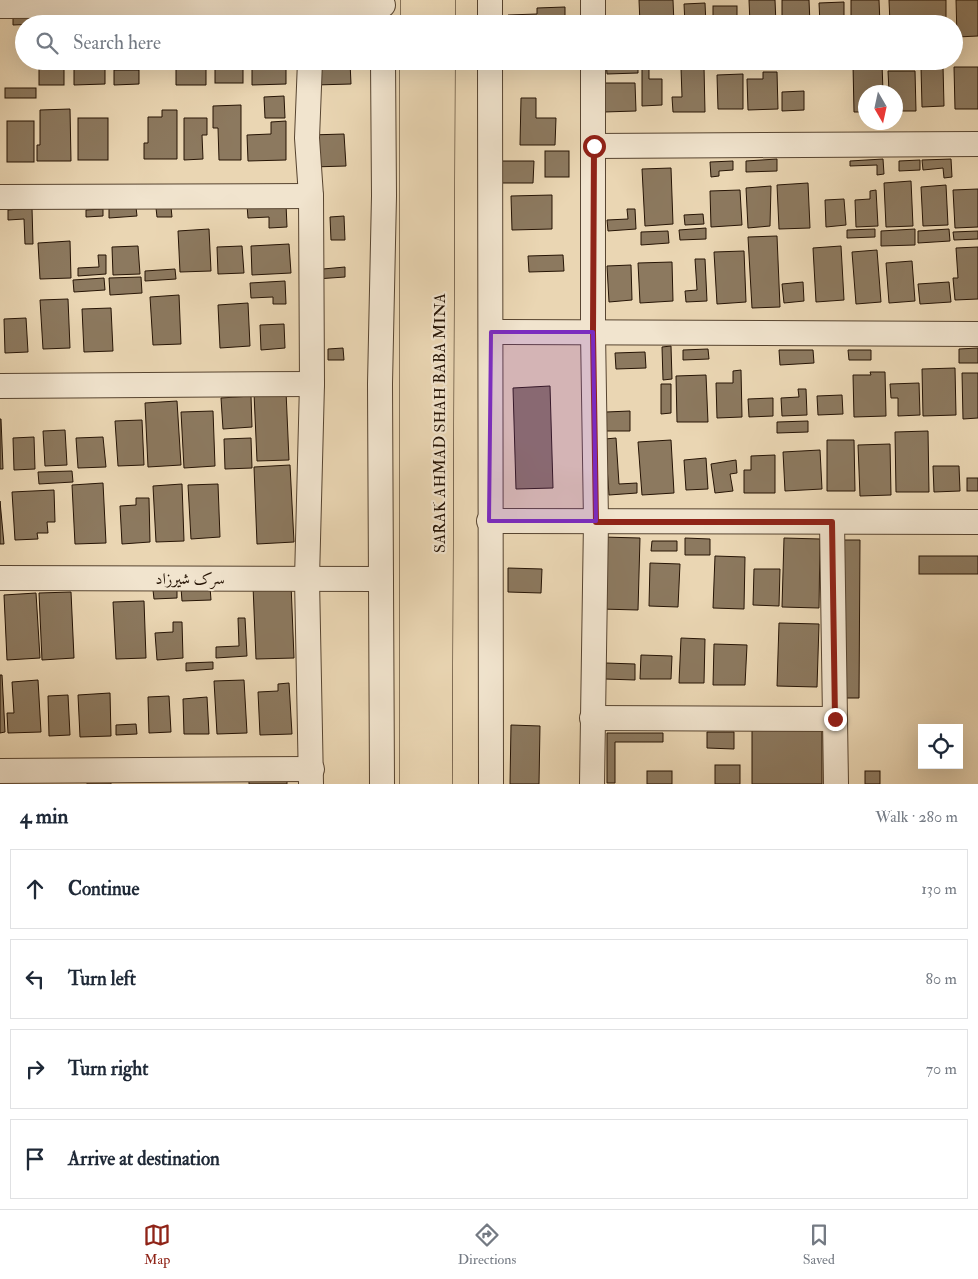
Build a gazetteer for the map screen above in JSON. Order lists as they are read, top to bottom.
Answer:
{
  "streets": {
    "highway": ["SARAK AHMAD SHAH BABA MINA"],
    "street": ["سرک شیرزاد"]
  },
  "north": "bottom",
  "page": {
    "search": "Search here",
    "heading": ["4 min", "Walk · 280 m"],
    "list": [
      ["Continue", "130 m"],
      ["Turn left", "80 m"],
      ["Turn right", "70 m"],
      "Arrive at destination"
    ],
    "nav": ["Map", "Directions", "Saved"]
  }
}
